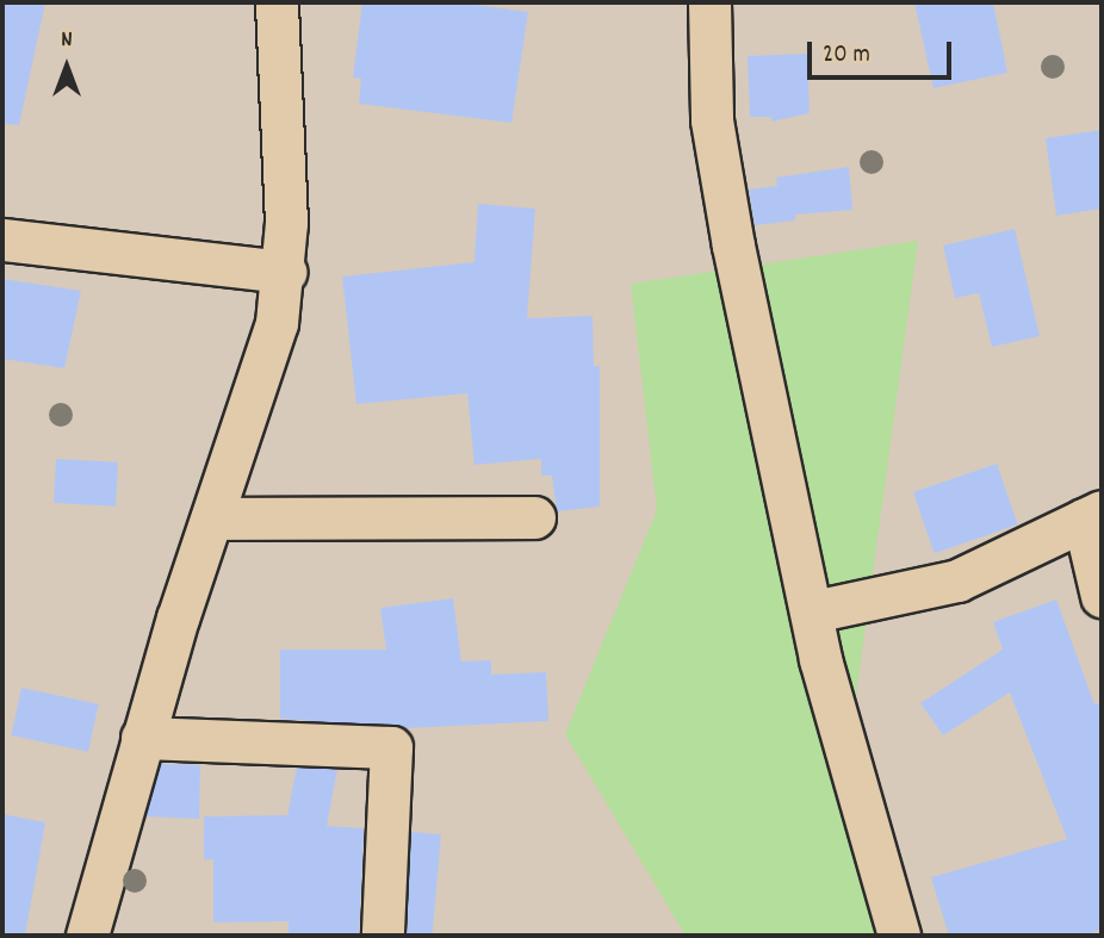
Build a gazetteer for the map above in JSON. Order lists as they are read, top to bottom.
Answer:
{
  "scale_bar": "20 m",
  "north": "top"
}
